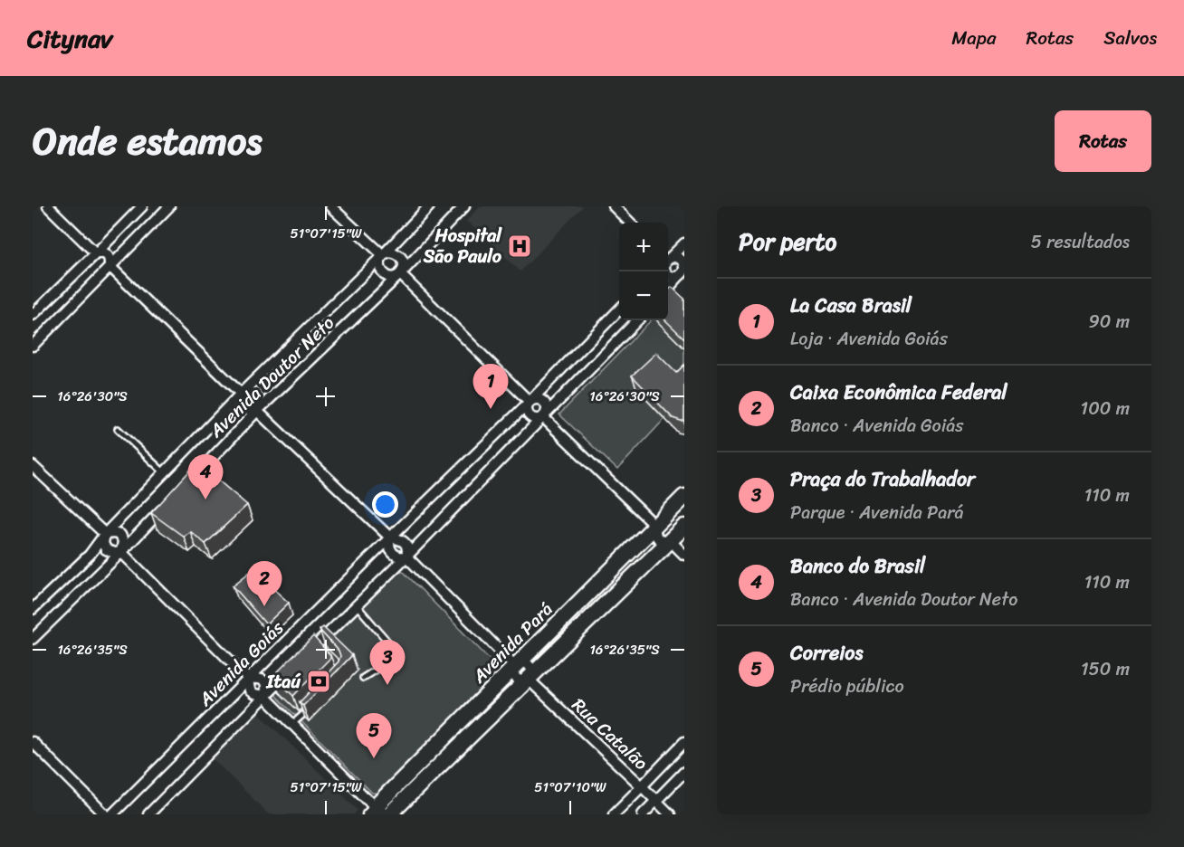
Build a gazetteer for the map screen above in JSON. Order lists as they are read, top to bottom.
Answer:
{
  "streets": {
    "main road": ["Avenida Pará"],
    "street": ["Avenida Doutor Neto", "Avenida Goiás", "Rua Catalão"]
  },
  "crossings": [
    ["Avenida Doutor Neto", "Rua Catalão"],
    ["Avenida Pará", "Rua Catalão"],
    ["Avenida Goiás", "Rua Catalão"]
  ],
  "places": {
    "hospital": ["Hospital São Paulo"],
    "bank": ["Itaú"]
  },
  "page": {
    "header": "Citynav",
    "nav": ["Mapa", "Rotas", "Salvos"],
    "title": "Onde estamos",
    "buttons": "Rotas",
    "heading": ["Por perto", "5 resultados"],
    "map_buttons": ["+", "−"],
    "list": [
      {
        "mark": "1",
        "name": "La Casa Brasil",
        "note": "Loja · Avenida Goiás",
        "value": "90 m"
      },
      {
        "mark": "2",
        "name": "Caixa Econômica Federal",
        "note": "Banco · Avenida Goiás",
        "value": "100 m"
      },
      {
        "mark": "3",
        "name": "Praça do Trabalhador",
        "note": "Parque · Avenida Pará",
        "value": "110 m"
      },
      {
        "mark": "4",
        "name": "Banco do Brasil",
        "note": "Banco · Avenida Doutor Neto",
        "value": "110 m"
      },
      {
        "mark": "5",
        "name": "Correios",
        "note": "Prédio público",
        "value": "150 m"
      }
    ],
    "pins": [
      "1",
      "4",
      "2",
      "3",
      "5"
    ]
  },
  "coordinates": [
    "51°07'15\"W",
    "16°26'30\"S",
    "16°26'35\"S",
    "51°07'10\"W"
  ]
}
